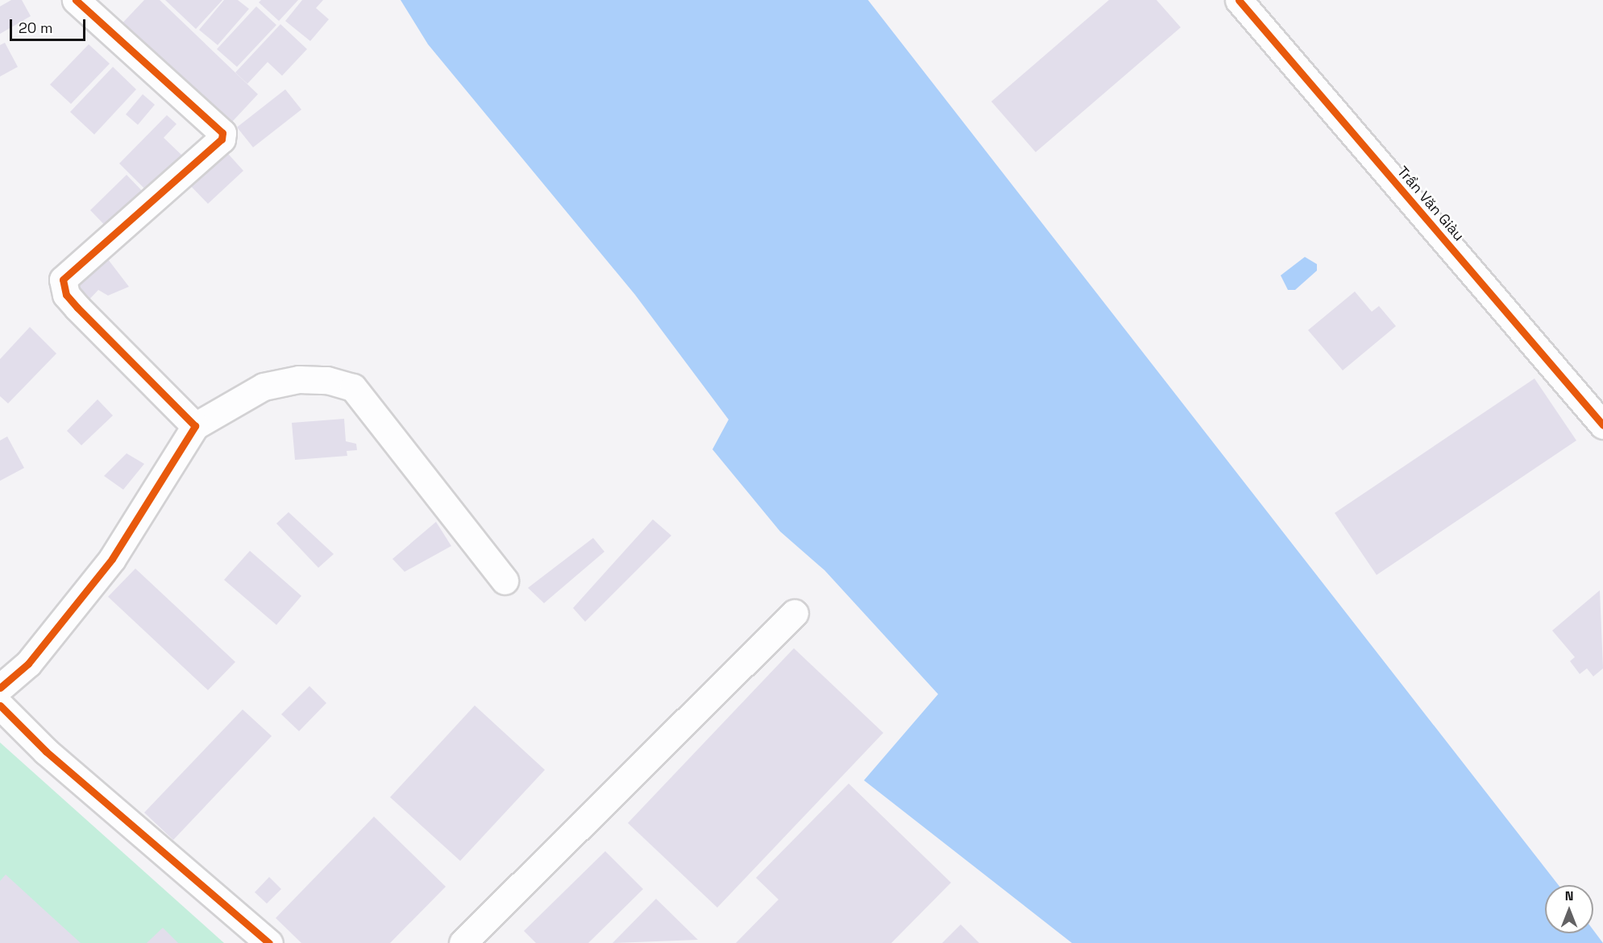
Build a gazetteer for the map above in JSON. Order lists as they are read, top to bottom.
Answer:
{
  "streets": {
    "street": ["Trần Văn Giàu"]
  },
  "scale_bar": "20 m",
  "north": "top"
}
